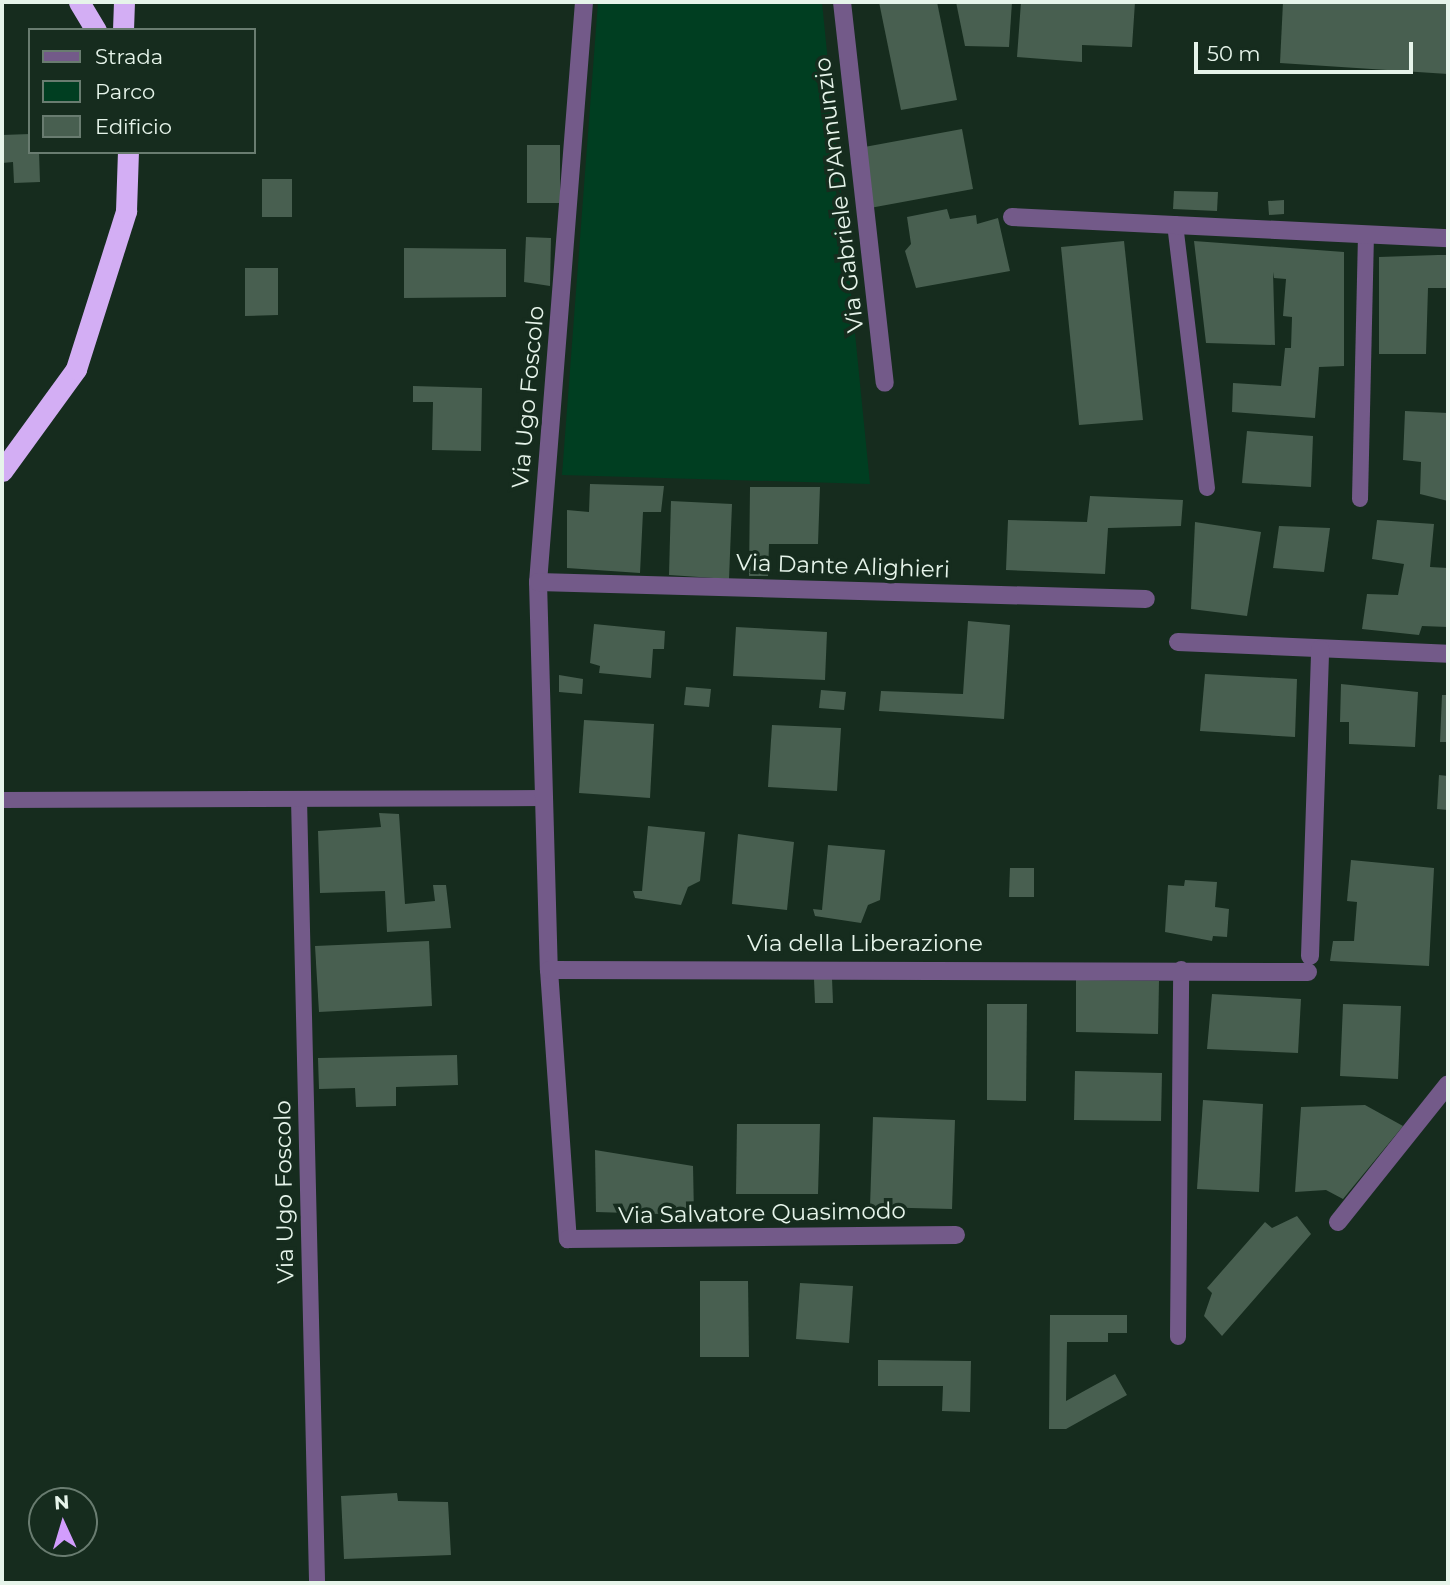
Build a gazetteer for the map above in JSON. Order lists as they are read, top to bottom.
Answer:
{
  "streets": {
    "street": [
      "Via Gabriele D'Annunzio",
      "Via Ugo Foscolo",
      "Via Dante Alighieri",
      "Via della Liberazione",
      "Via Salvatore Quasimodo"
    ]
  },
  "crossings": [
    ["Via Ugo Foscolo", "Via Dante Alighieri"],
    ["Via Ugo Foscolo", "Via della Liberazione"],
    ["Via Ugo Foscolo", "Via Salvatore Quasimodo"]
  ],
  "legend": ["Strada", "Parco", "Edificio"],
  "scale_bar": "50 m",
  "north": "top"
}
